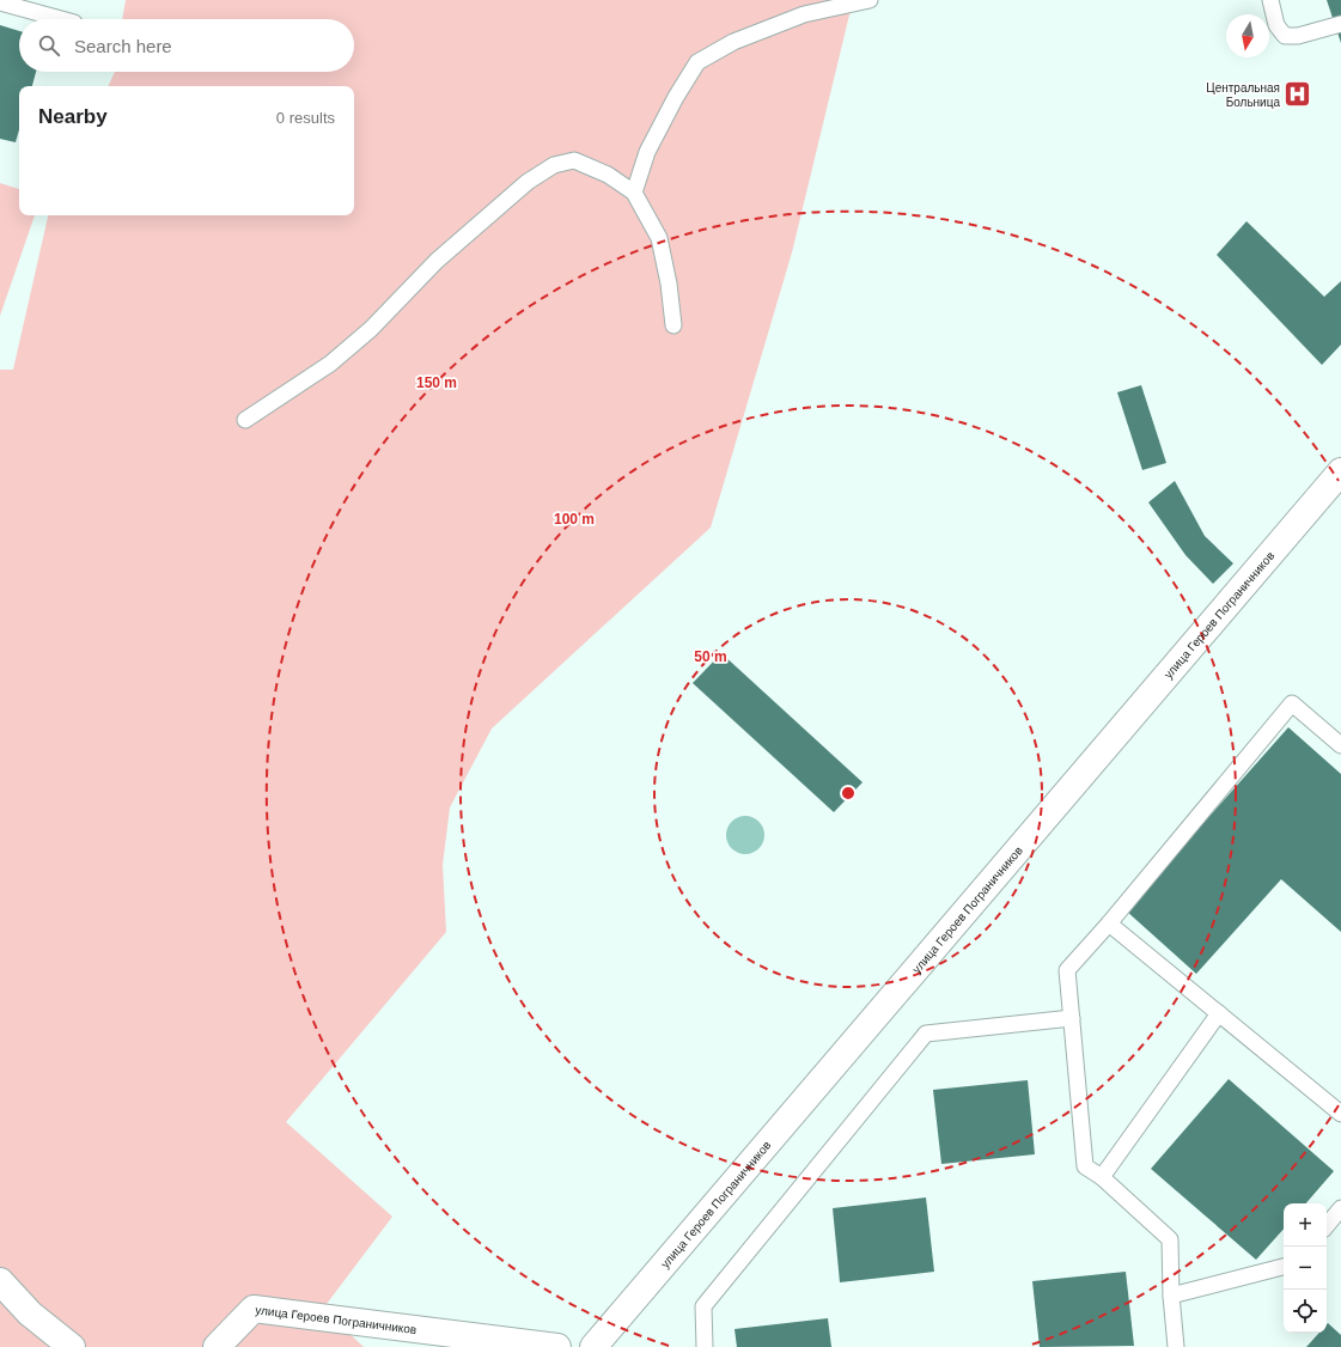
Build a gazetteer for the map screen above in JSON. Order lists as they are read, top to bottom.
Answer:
{
  "streets": {
    "street": ["улица Героев Пограничников"]
  },
  "places": {
    "hospital": ["Центральная Больница"]
  },
  "north": "bottom",
  "page": {
    "search": "Search here",
    "heading": ["Nearby", "0 results"],
    "map_buttons": ["+", "−"]
  },
  "rings": ["150 m", "100 m", "50 m"]
}
